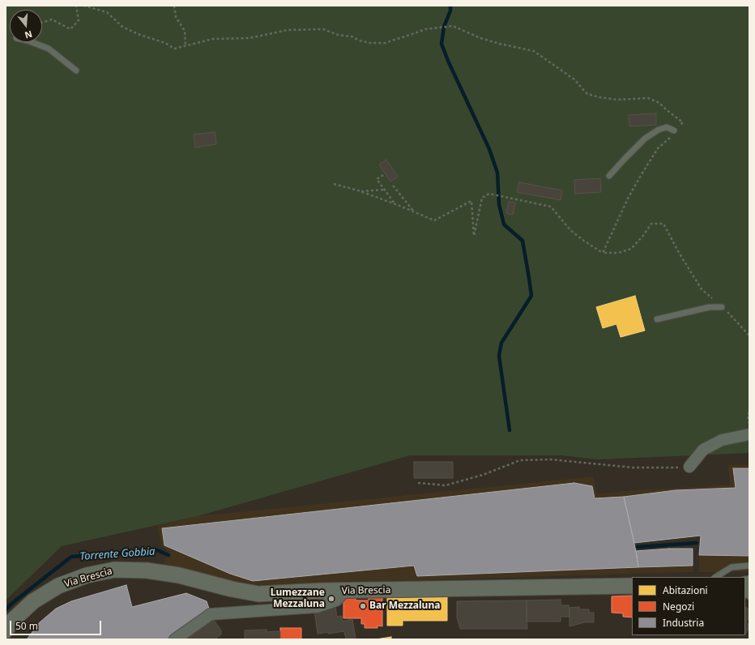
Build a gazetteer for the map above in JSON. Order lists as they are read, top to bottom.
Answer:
{
  "streets": {
    "main road": ["Via Brescia"]
  },
  "water": ["Torrente Gobbia"],
  "places": ["Lumezzane Mezzaluna", "Bar Mezzaluna"],
  "legend": ["Abitazioni", "Negozi", "Industria"],
  "scale_bar": "50 m",
  "north": "bottom"
}
